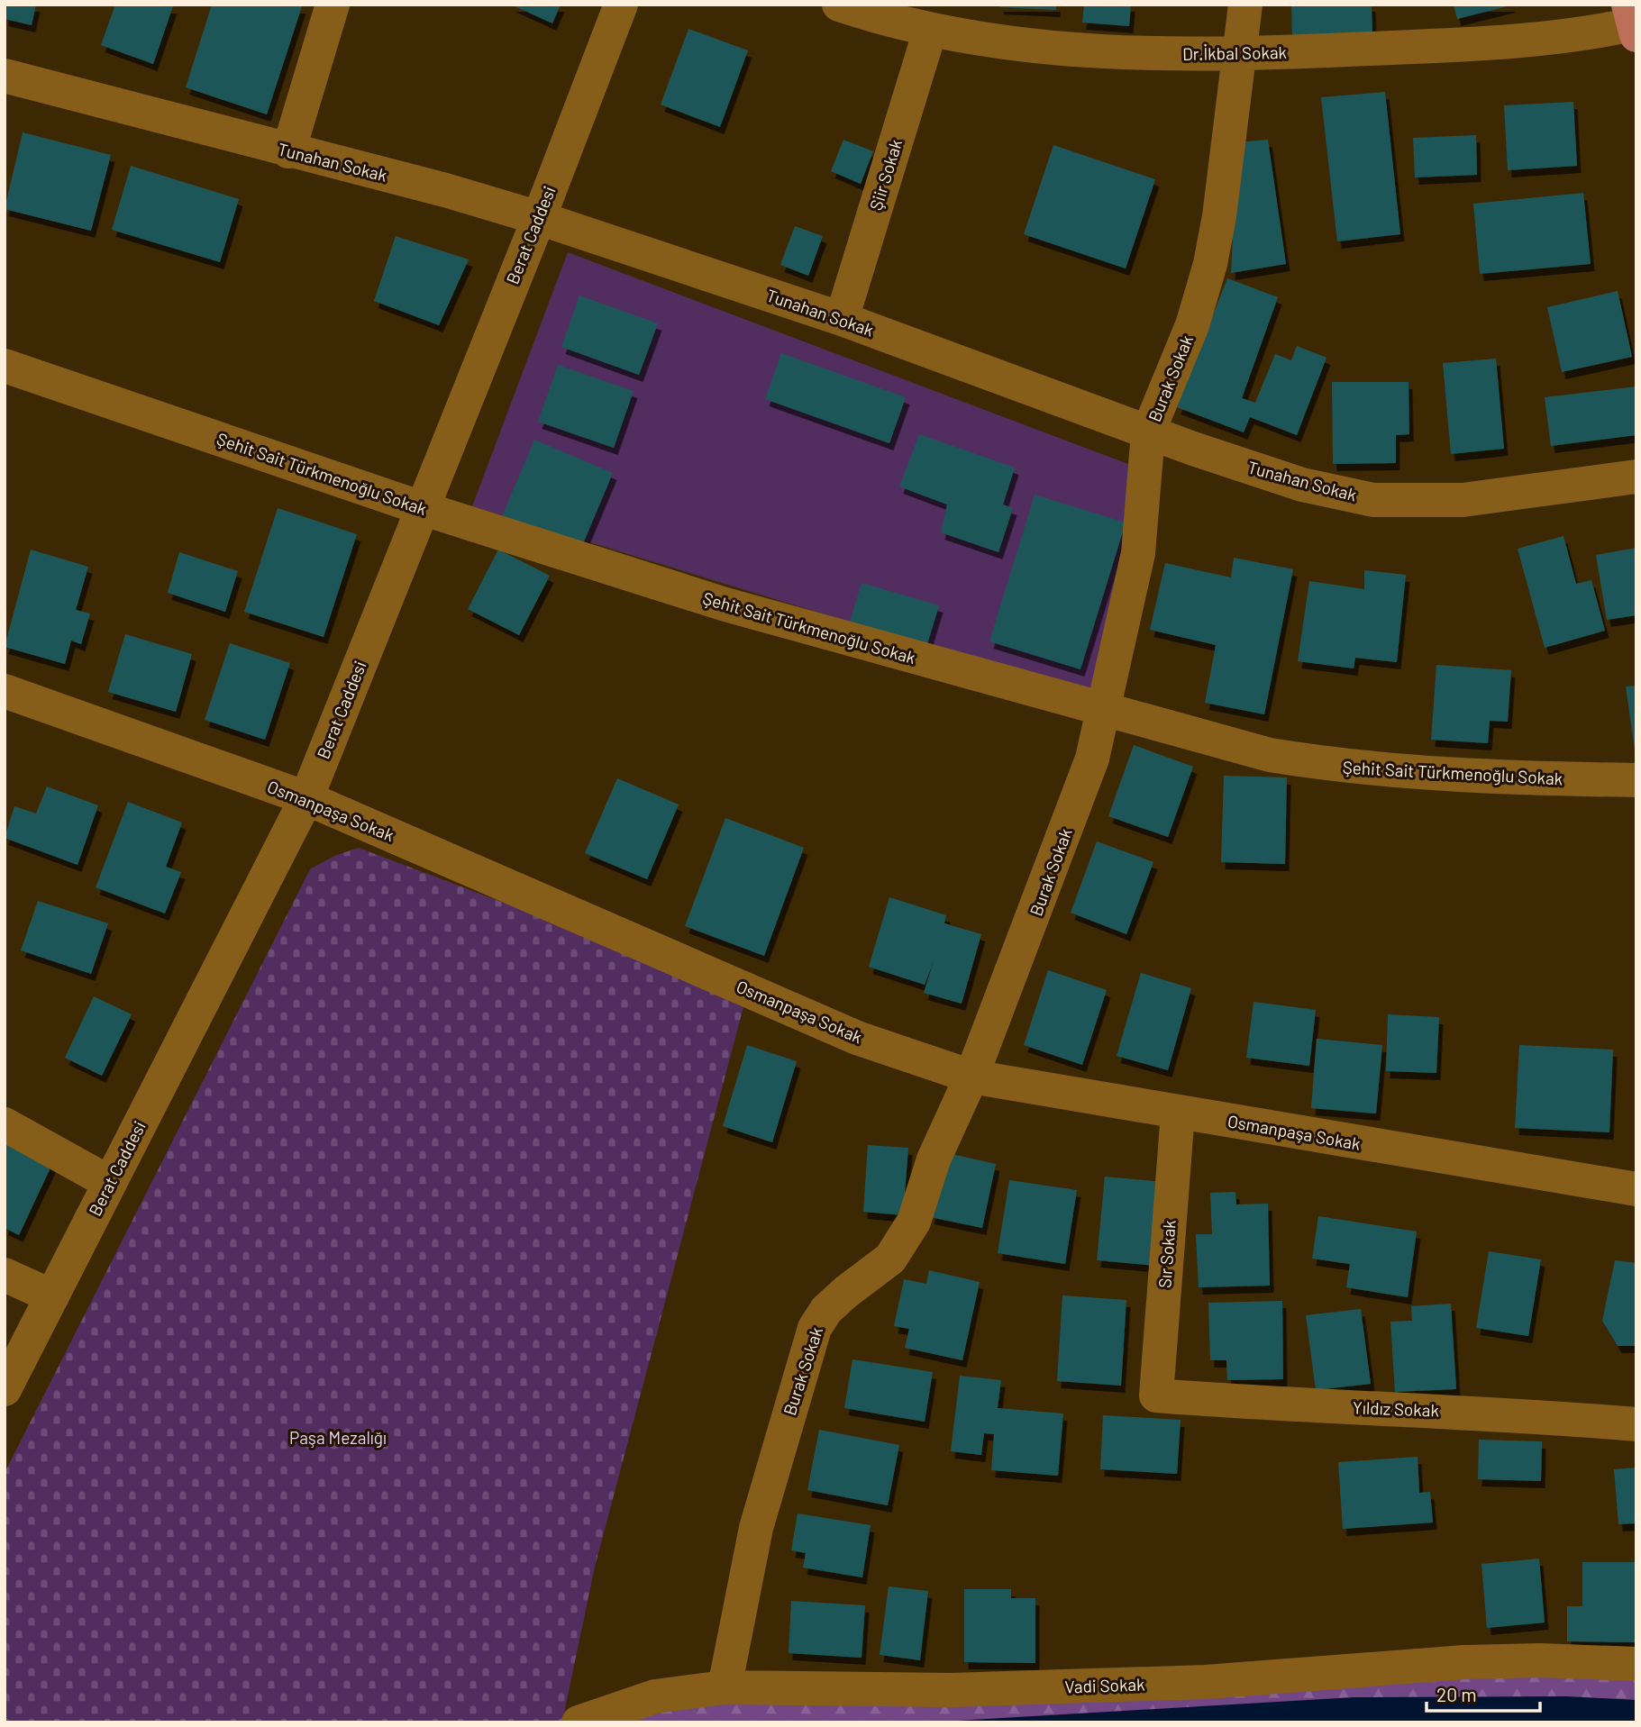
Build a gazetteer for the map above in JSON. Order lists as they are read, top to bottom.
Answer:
{
  "streets": {
    "street": [
      "Dr.İkbal Sokak",
      "Tunahan Sokak",
      "Şiir Sokak",
      "Berat Caddesi",
      "Burak Sokak",
      "Şehit Sait Türkmenoğlu Sokak",
      "Osmanpaşa Sokak",
      "Sır Sokak",
      "Yıldız Sokak",
      "Vadi Sokak"
    ]
  },
  "crossings": [
    ["Dr.İkbal Sokak", "Şiir Sokak"],
    ["Dr.İkbal Sokak", "Burak Sokak"],
    ["Tunahan Sokak", "Şiir Sokak"],
    ["Tunahan Sokak", "Berat Caddesi"],
    ["Tunahan Sokak", "Burak Sokak"],
    ["Berat Caddesi", "Şehit Sait Türkmenoğlu Sokak"],
    ["Berat Caddesi", "Osmanpaşa Sokak"],
    ["Burak Sokak", "Şehit Sait Türkmenoğlu Sokak"],
    ["Burak Sokak", "Osmanpaşa Sokak"],
    ["Burak Sokak", "Vadi Sokak"],
    ["Osmanpaşa Sokak", "Sır Sokak"],
    ["Sır Sokak", "Yıldız Sokak"]
  ],
  "parks": ["Paşa Mezalığı"],
  "scale_bar": "20 m"
}
